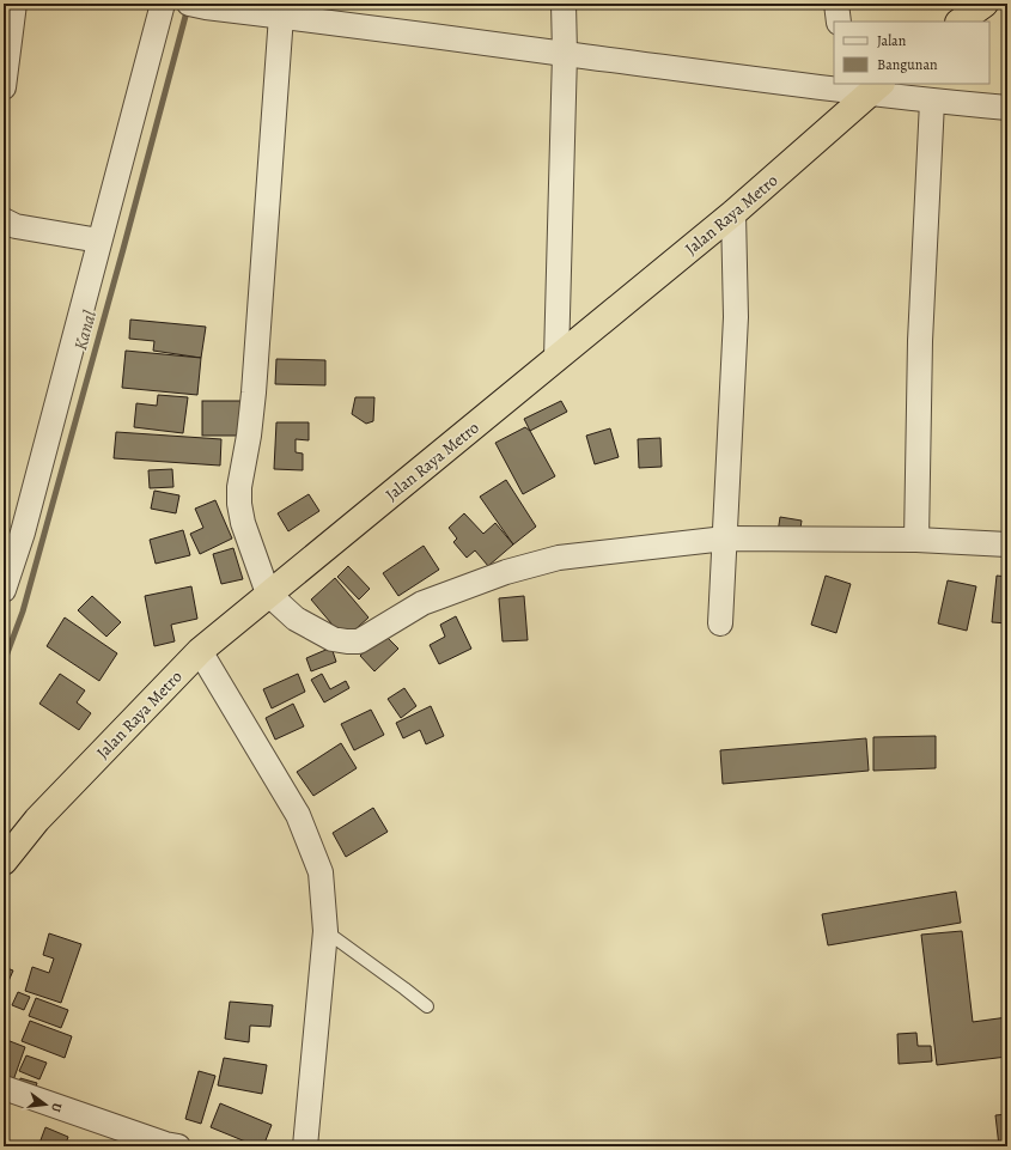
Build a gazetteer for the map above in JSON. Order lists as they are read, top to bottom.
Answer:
{
  "streets": {
    "highway": ["Jalan Raya Metro"]
  },
  "water": ["Kanal"],
  "legend": ["Jalan", "Bangunan"],
  "north": "right"
}
